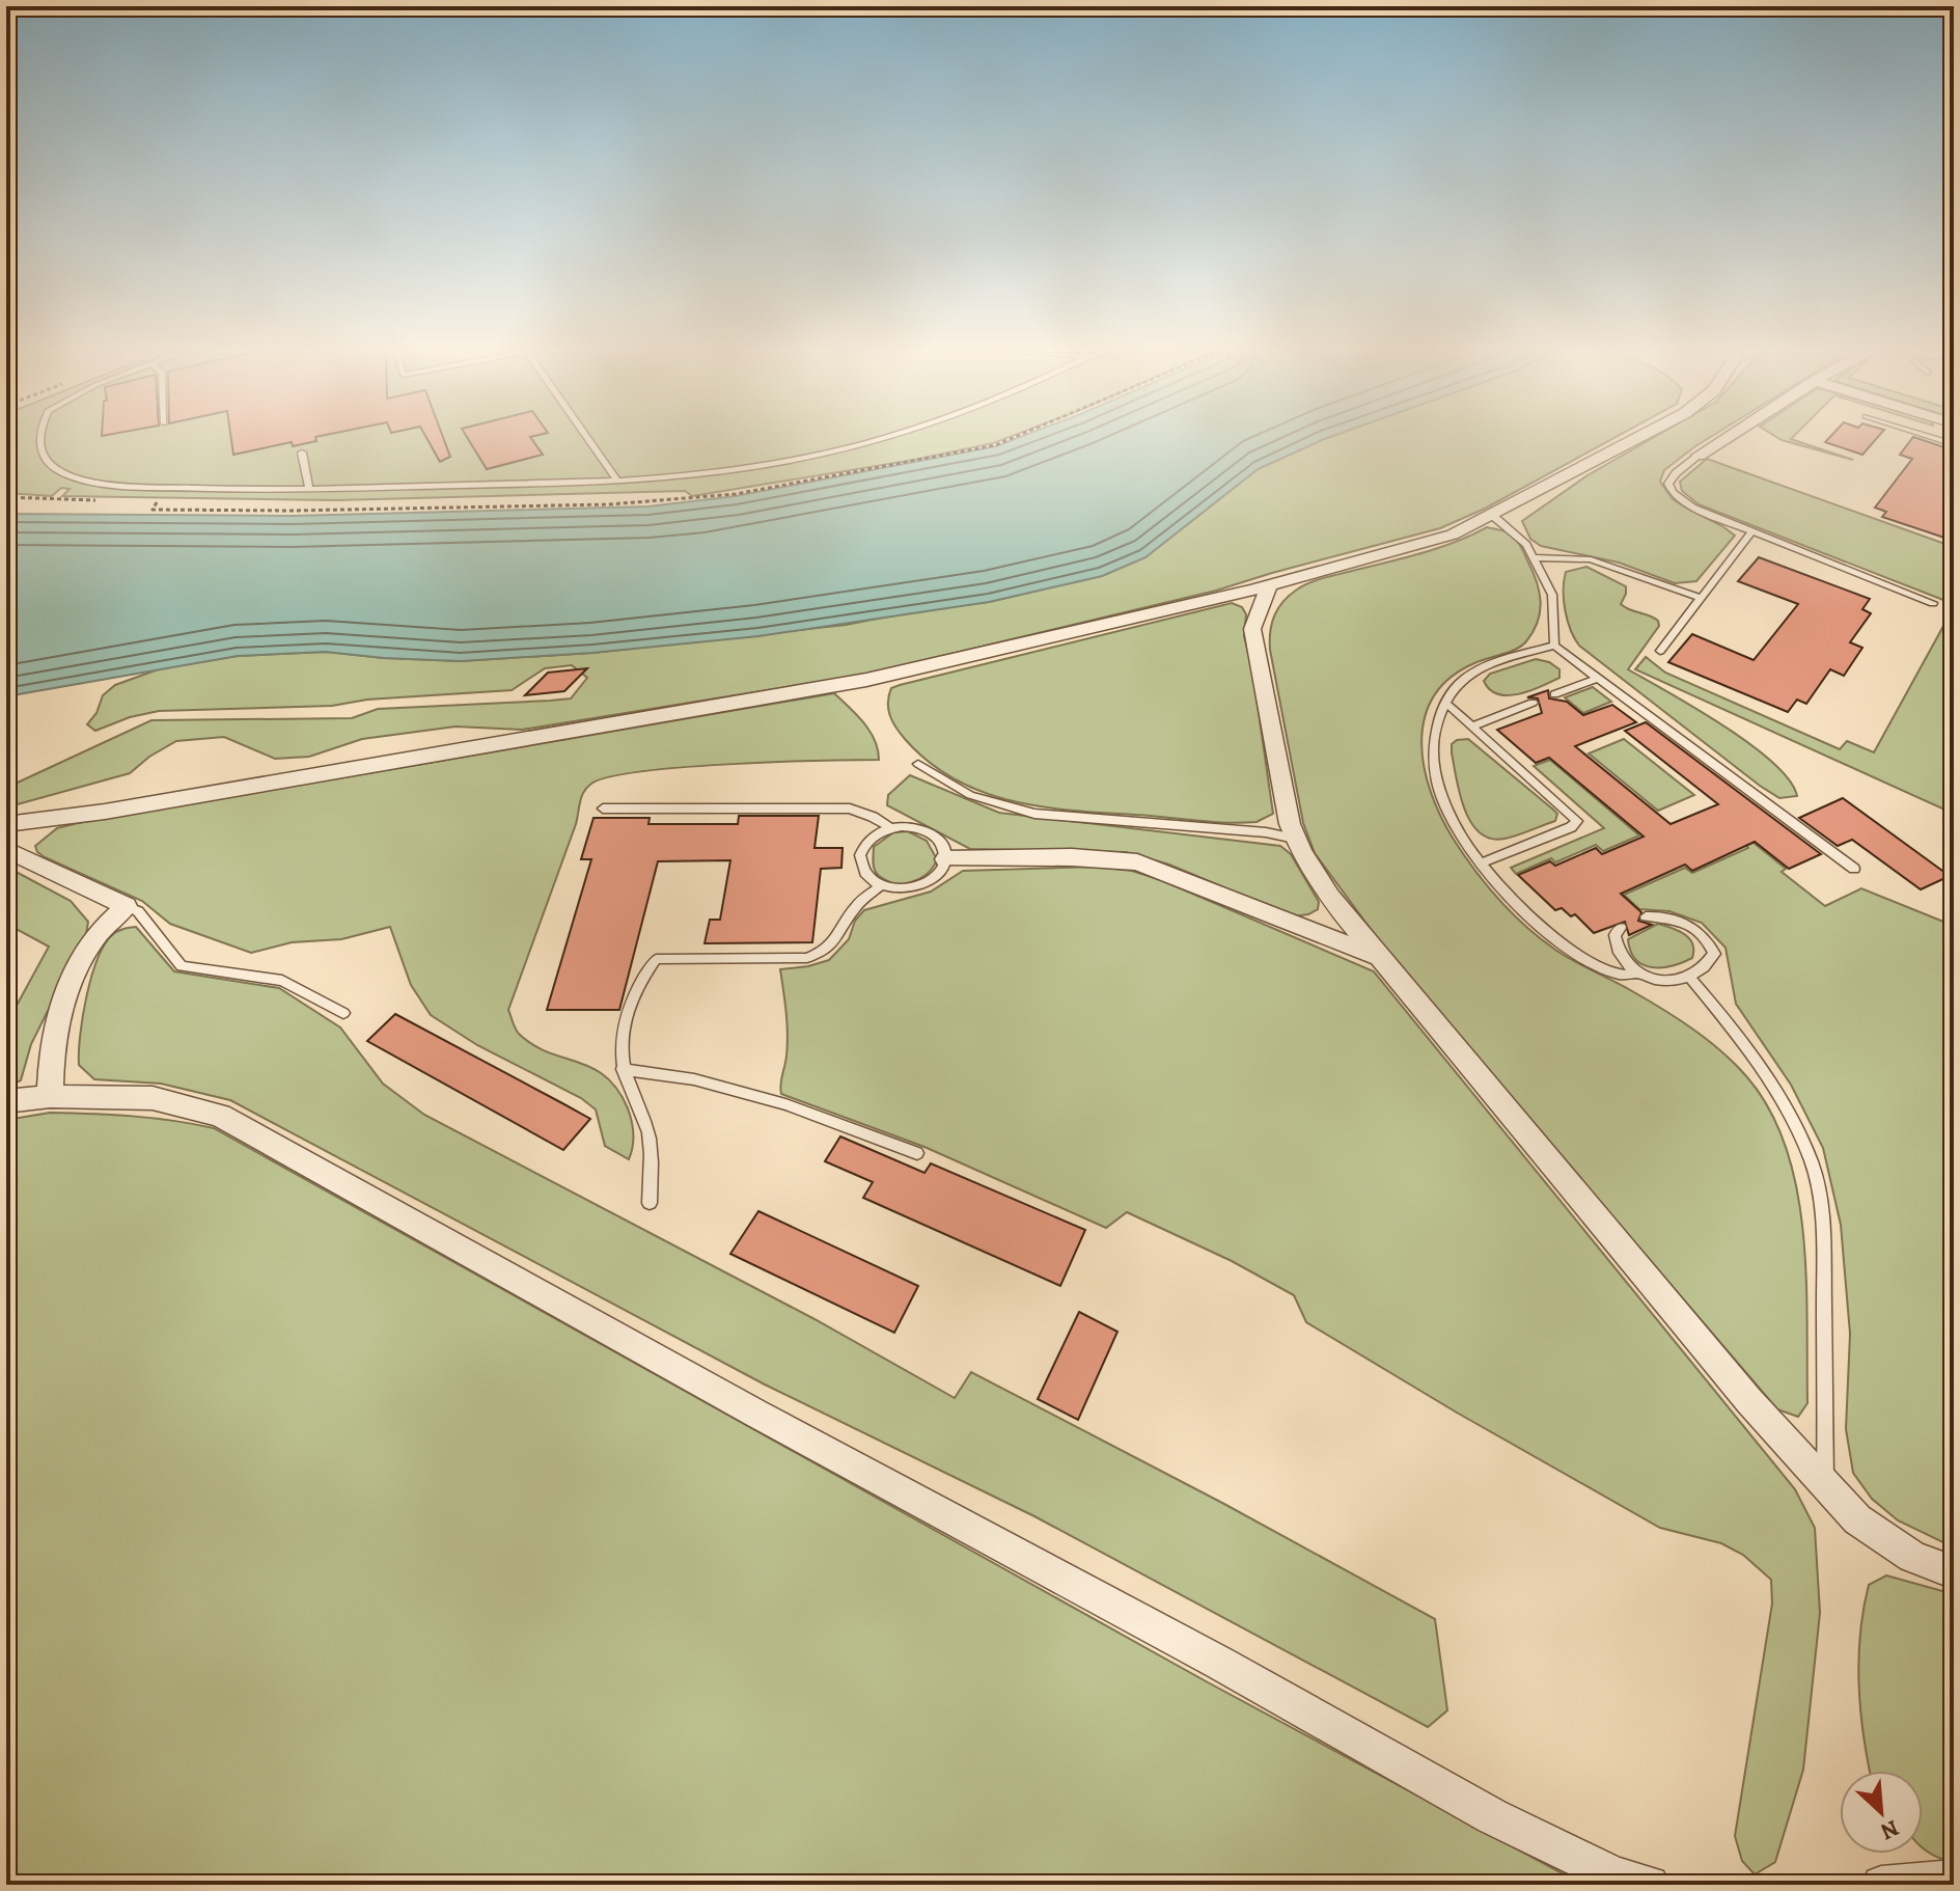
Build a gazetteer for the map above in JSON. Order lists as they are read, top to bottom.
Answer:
{
  "north": "bottom right"
}
